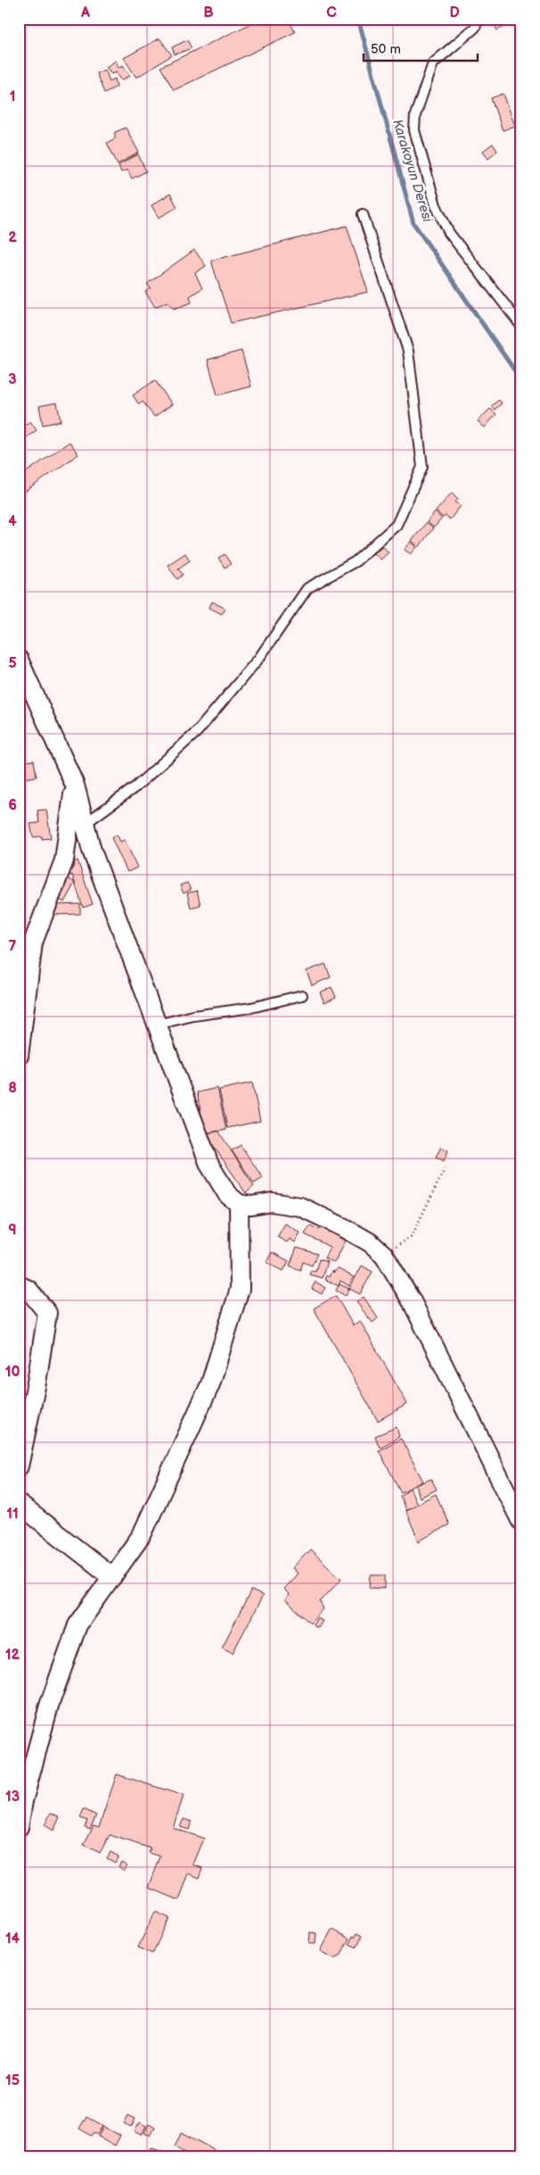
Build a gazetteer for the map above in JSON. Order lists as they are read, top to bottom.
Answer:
{
  "water": ["Karakoyun Deresi"],
  "scale_bar": "50 m",
  "grid": {
    "columns": [
      "A",
      "B",
      "C",
      "D"
    ],
    "rows": [
      "1",
      "2",
      "3",
      "4",
      "5",
      "6",
      "7",
      "8",
      "9",
      "10",
      "11",
      "12",
      "13",
      "14",
      "15"
    ]
  }
}
